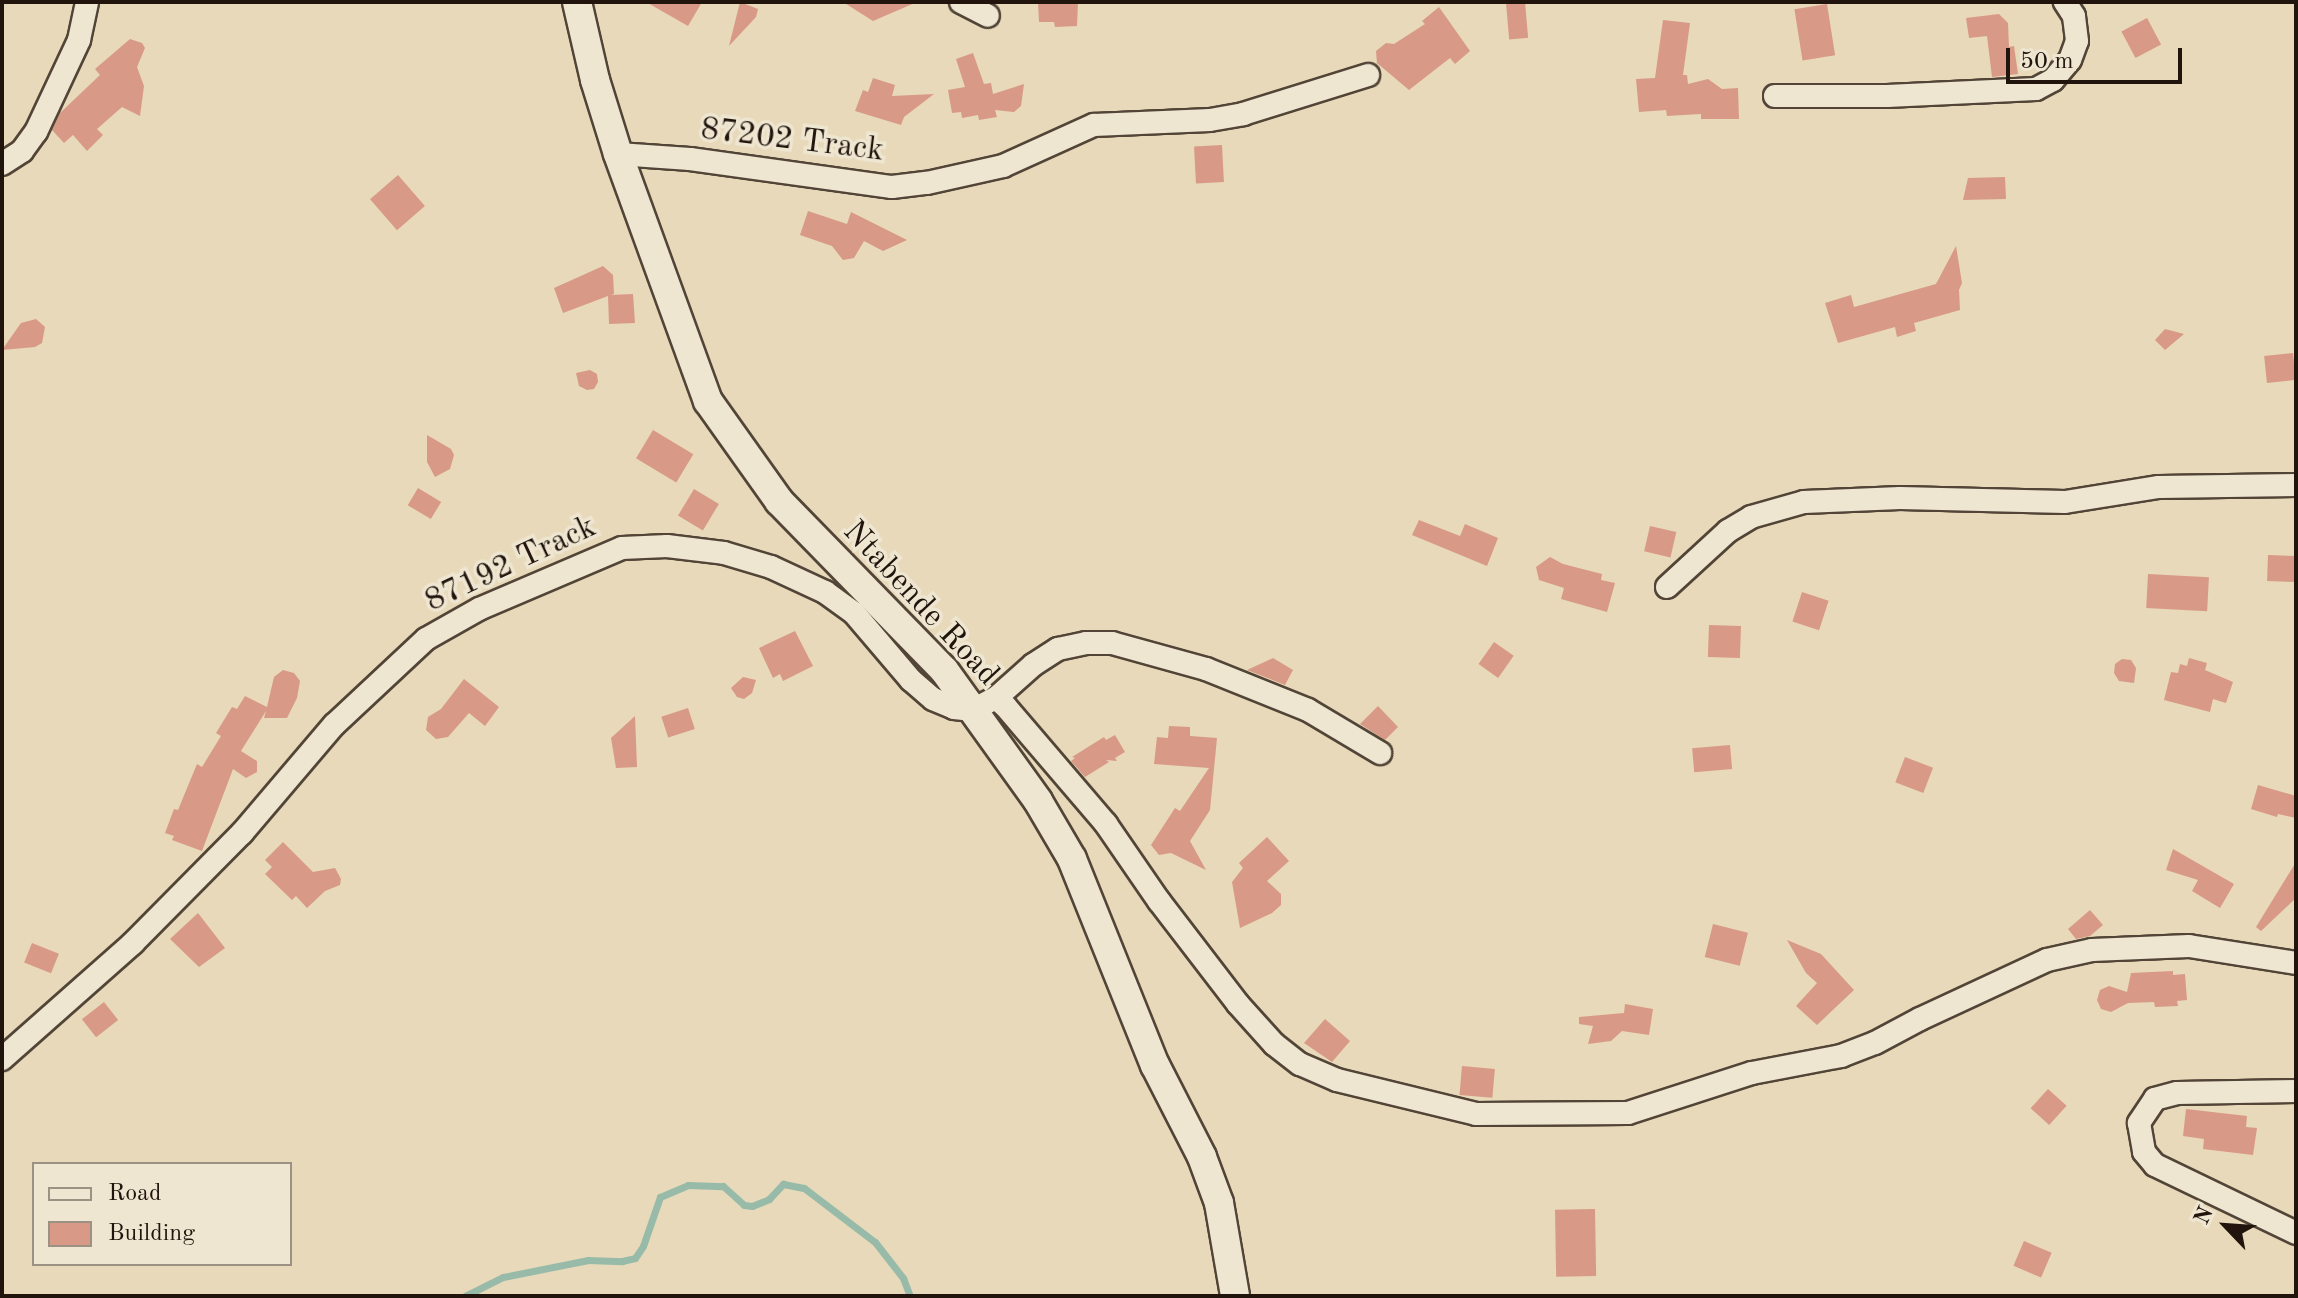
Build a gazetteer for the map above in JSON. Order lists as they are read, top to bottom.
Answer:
{
  "streets": {
    "street": ["87202 Track", "87192 Track", "Ntabende Road"]
  },
  "crossings": [
    ["87202 Track", "Ntabende Road"],
    ["87192 Track", "Ntabende Road"]
  ],
  "legend": ["Road", "Building"],
  "scale_bar": "50 m",
  "north": "top left"
}
